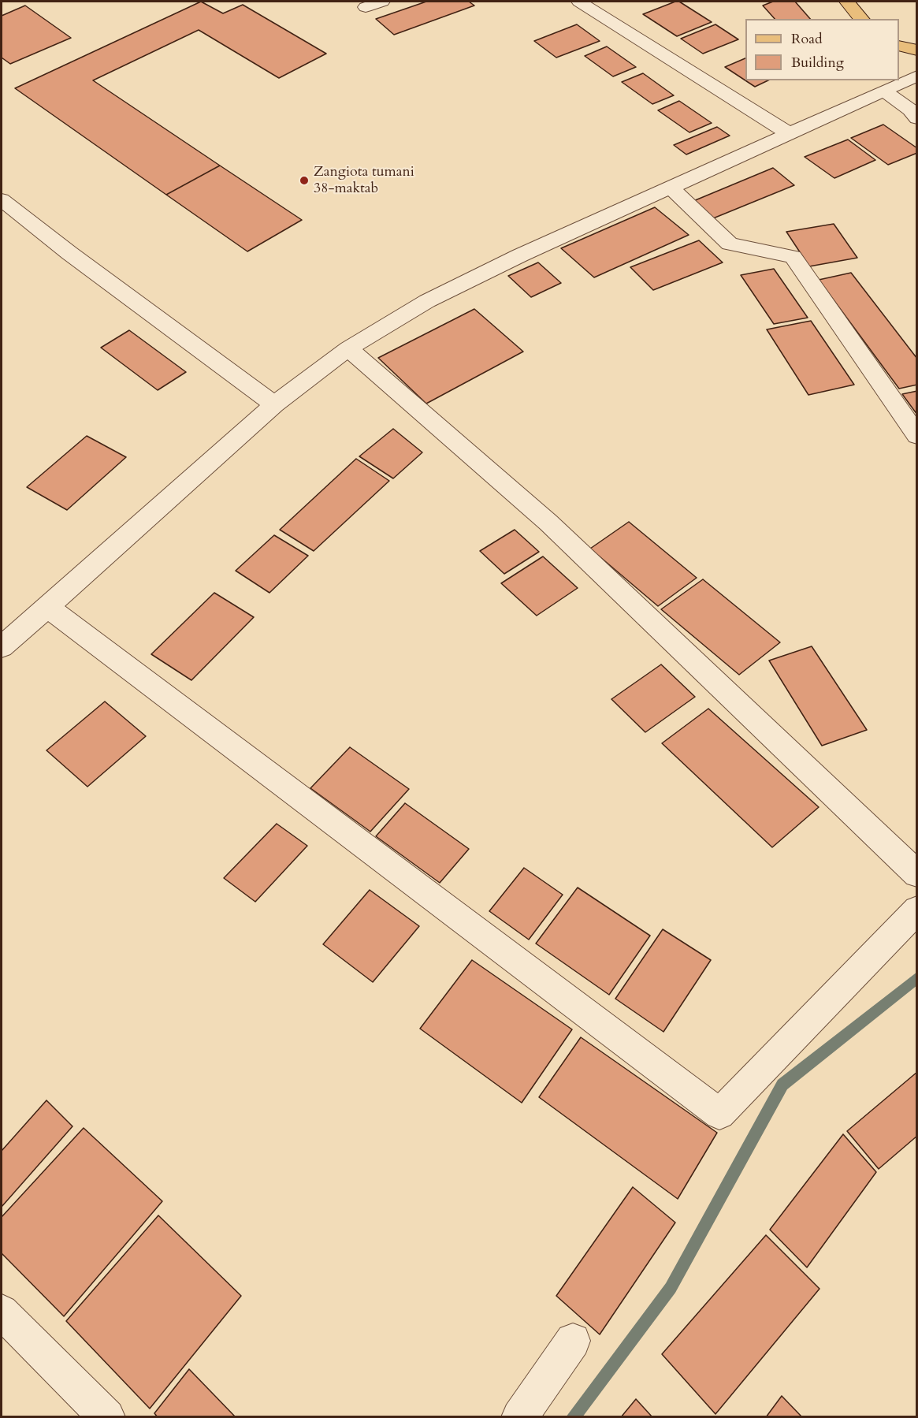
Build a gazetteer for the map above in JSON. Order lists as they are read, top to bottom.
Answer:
{
  "places": ["Zangiota tumani 38-maktab"],
  "legend": ["Road", "Building"]
}
